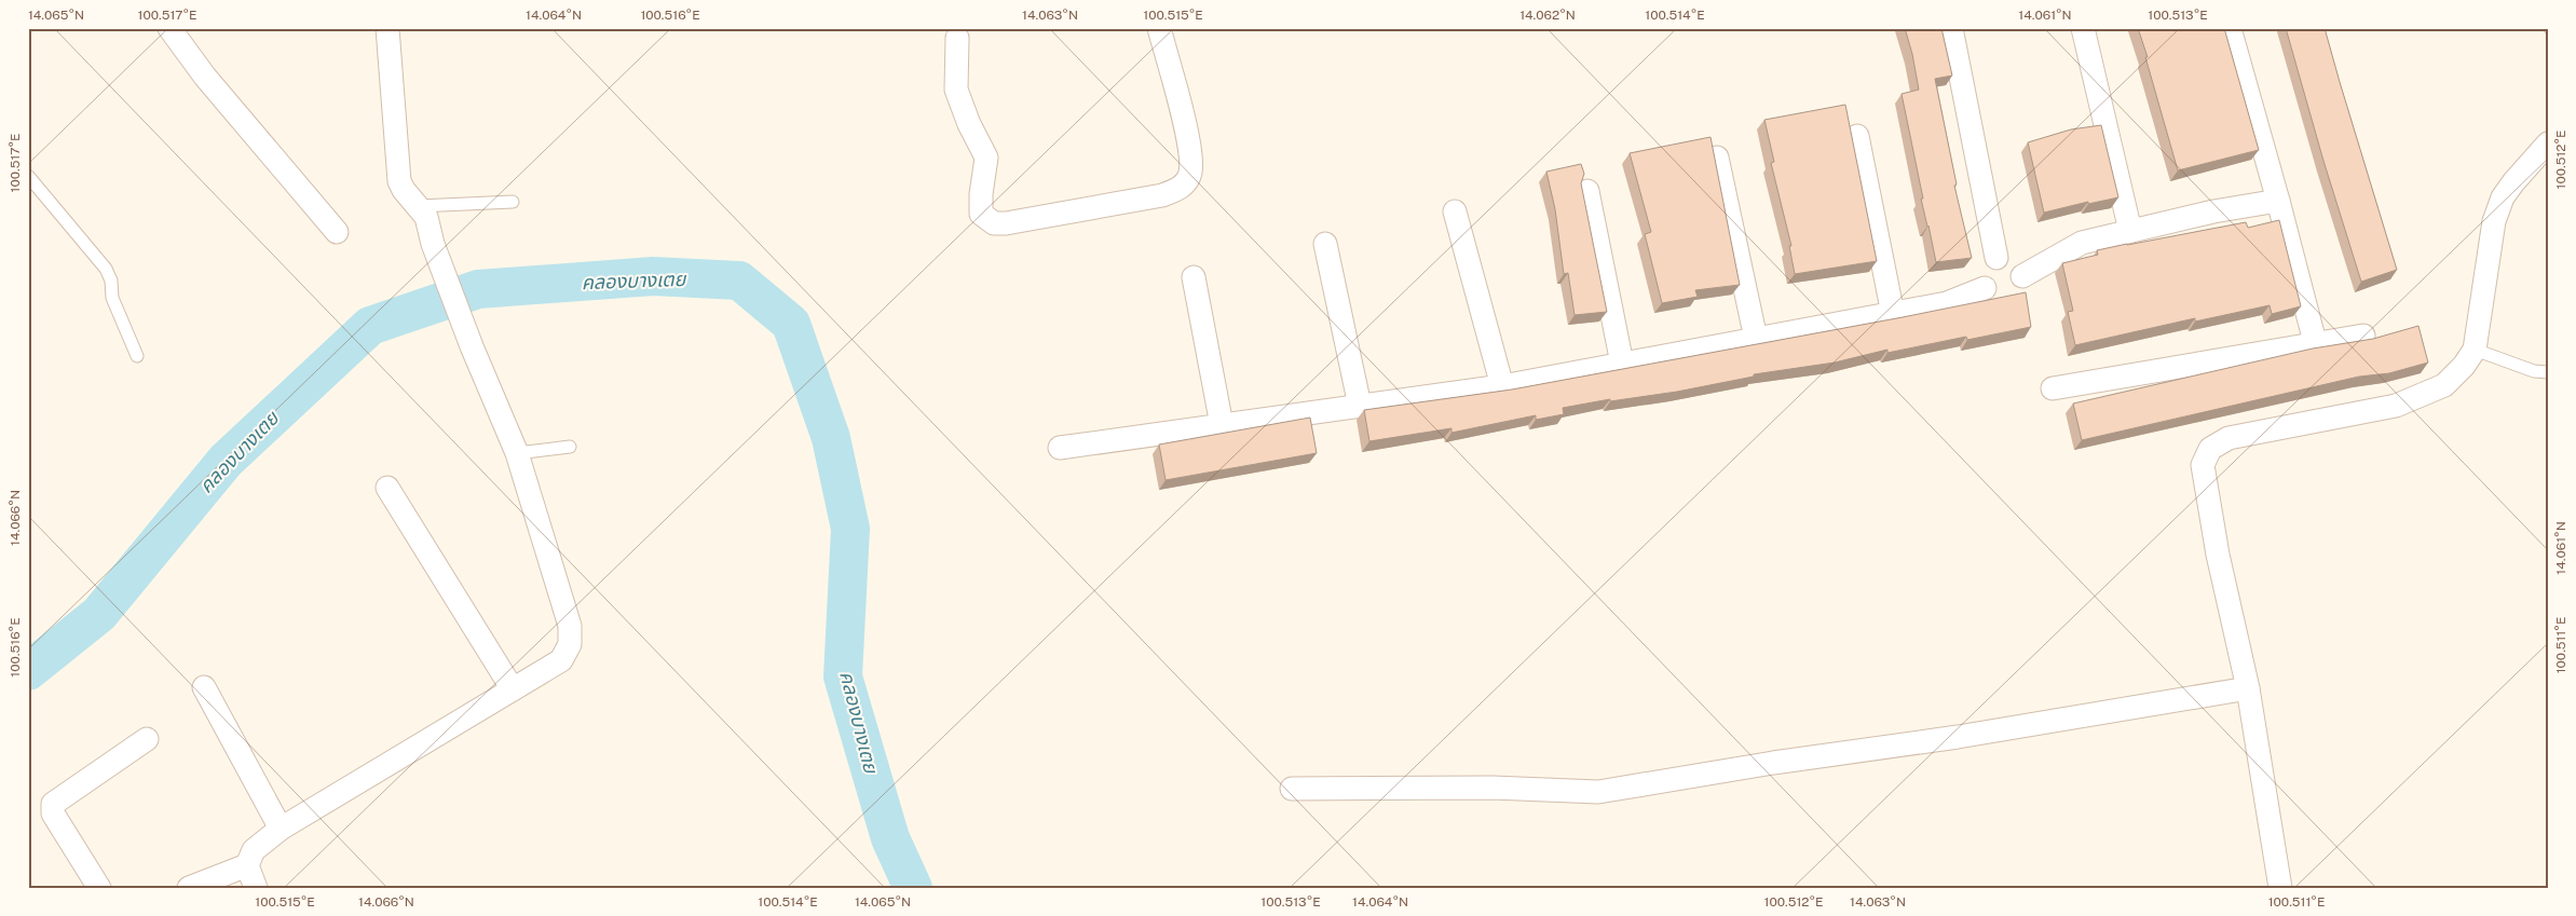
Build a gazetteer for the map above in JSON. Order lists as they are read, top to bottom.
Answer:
{
  "water": ["คลองบางเตย"],
  "coordinates": [
    "14.065°N",
    "100.517°E",
    "14.064°N",
    "100.516°E",
    "14.063°N",
    "100.515°E",
    "14.062°N",
    "100.514°E",
    "14.061°N",
    "100.513°E",
    "100.512°E",
    "14.066°N",
    "100.511°E"
  ]
}
